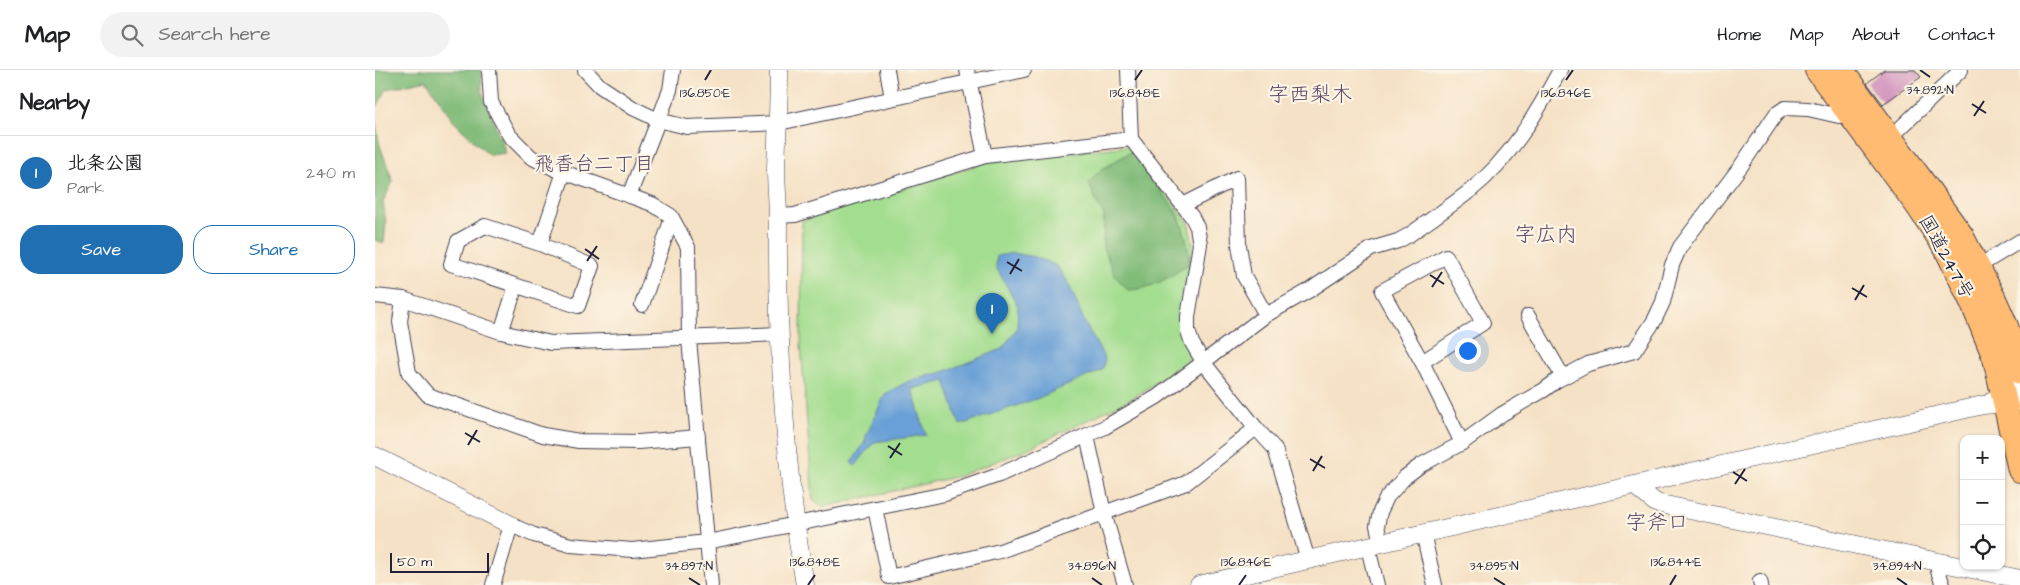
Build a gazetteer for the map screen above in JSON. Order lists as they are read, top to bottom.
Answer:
{
  "streets": {
    "highway": ["国道247号"]
  },
  "districts": [
    "字西梨木",
    "飛香台二丁目",
    "字広内",
    "字斧口"
  ],
  "scale_bar": "50 m",
  "page": {
    "header": "Map",
    "search": "Search here",
    "nav": [
      "Home",
      "Map",
      "About",
      "Contact"
    ],
    "heading": "Nearby",
    "list": [
      {
        "mark": "1",
        "name": "北条公園",
        "note": "Park",
        "value": "240 m"
      }
    ],
    "buttons": ["Save", "Share"],
    "pins": "1",
    "map_buttons": ["+", "−"],
    "scale": "50 m"
  },
  "coordinates": [
    "34.892°N",
    "136.850°E",
    "136.848°E",
    "136.846°E",
    "136.844°E",
    "34.897°N",
    "34.896°N",
    "34.895°N",
    "34.894°N"
  ]
}
